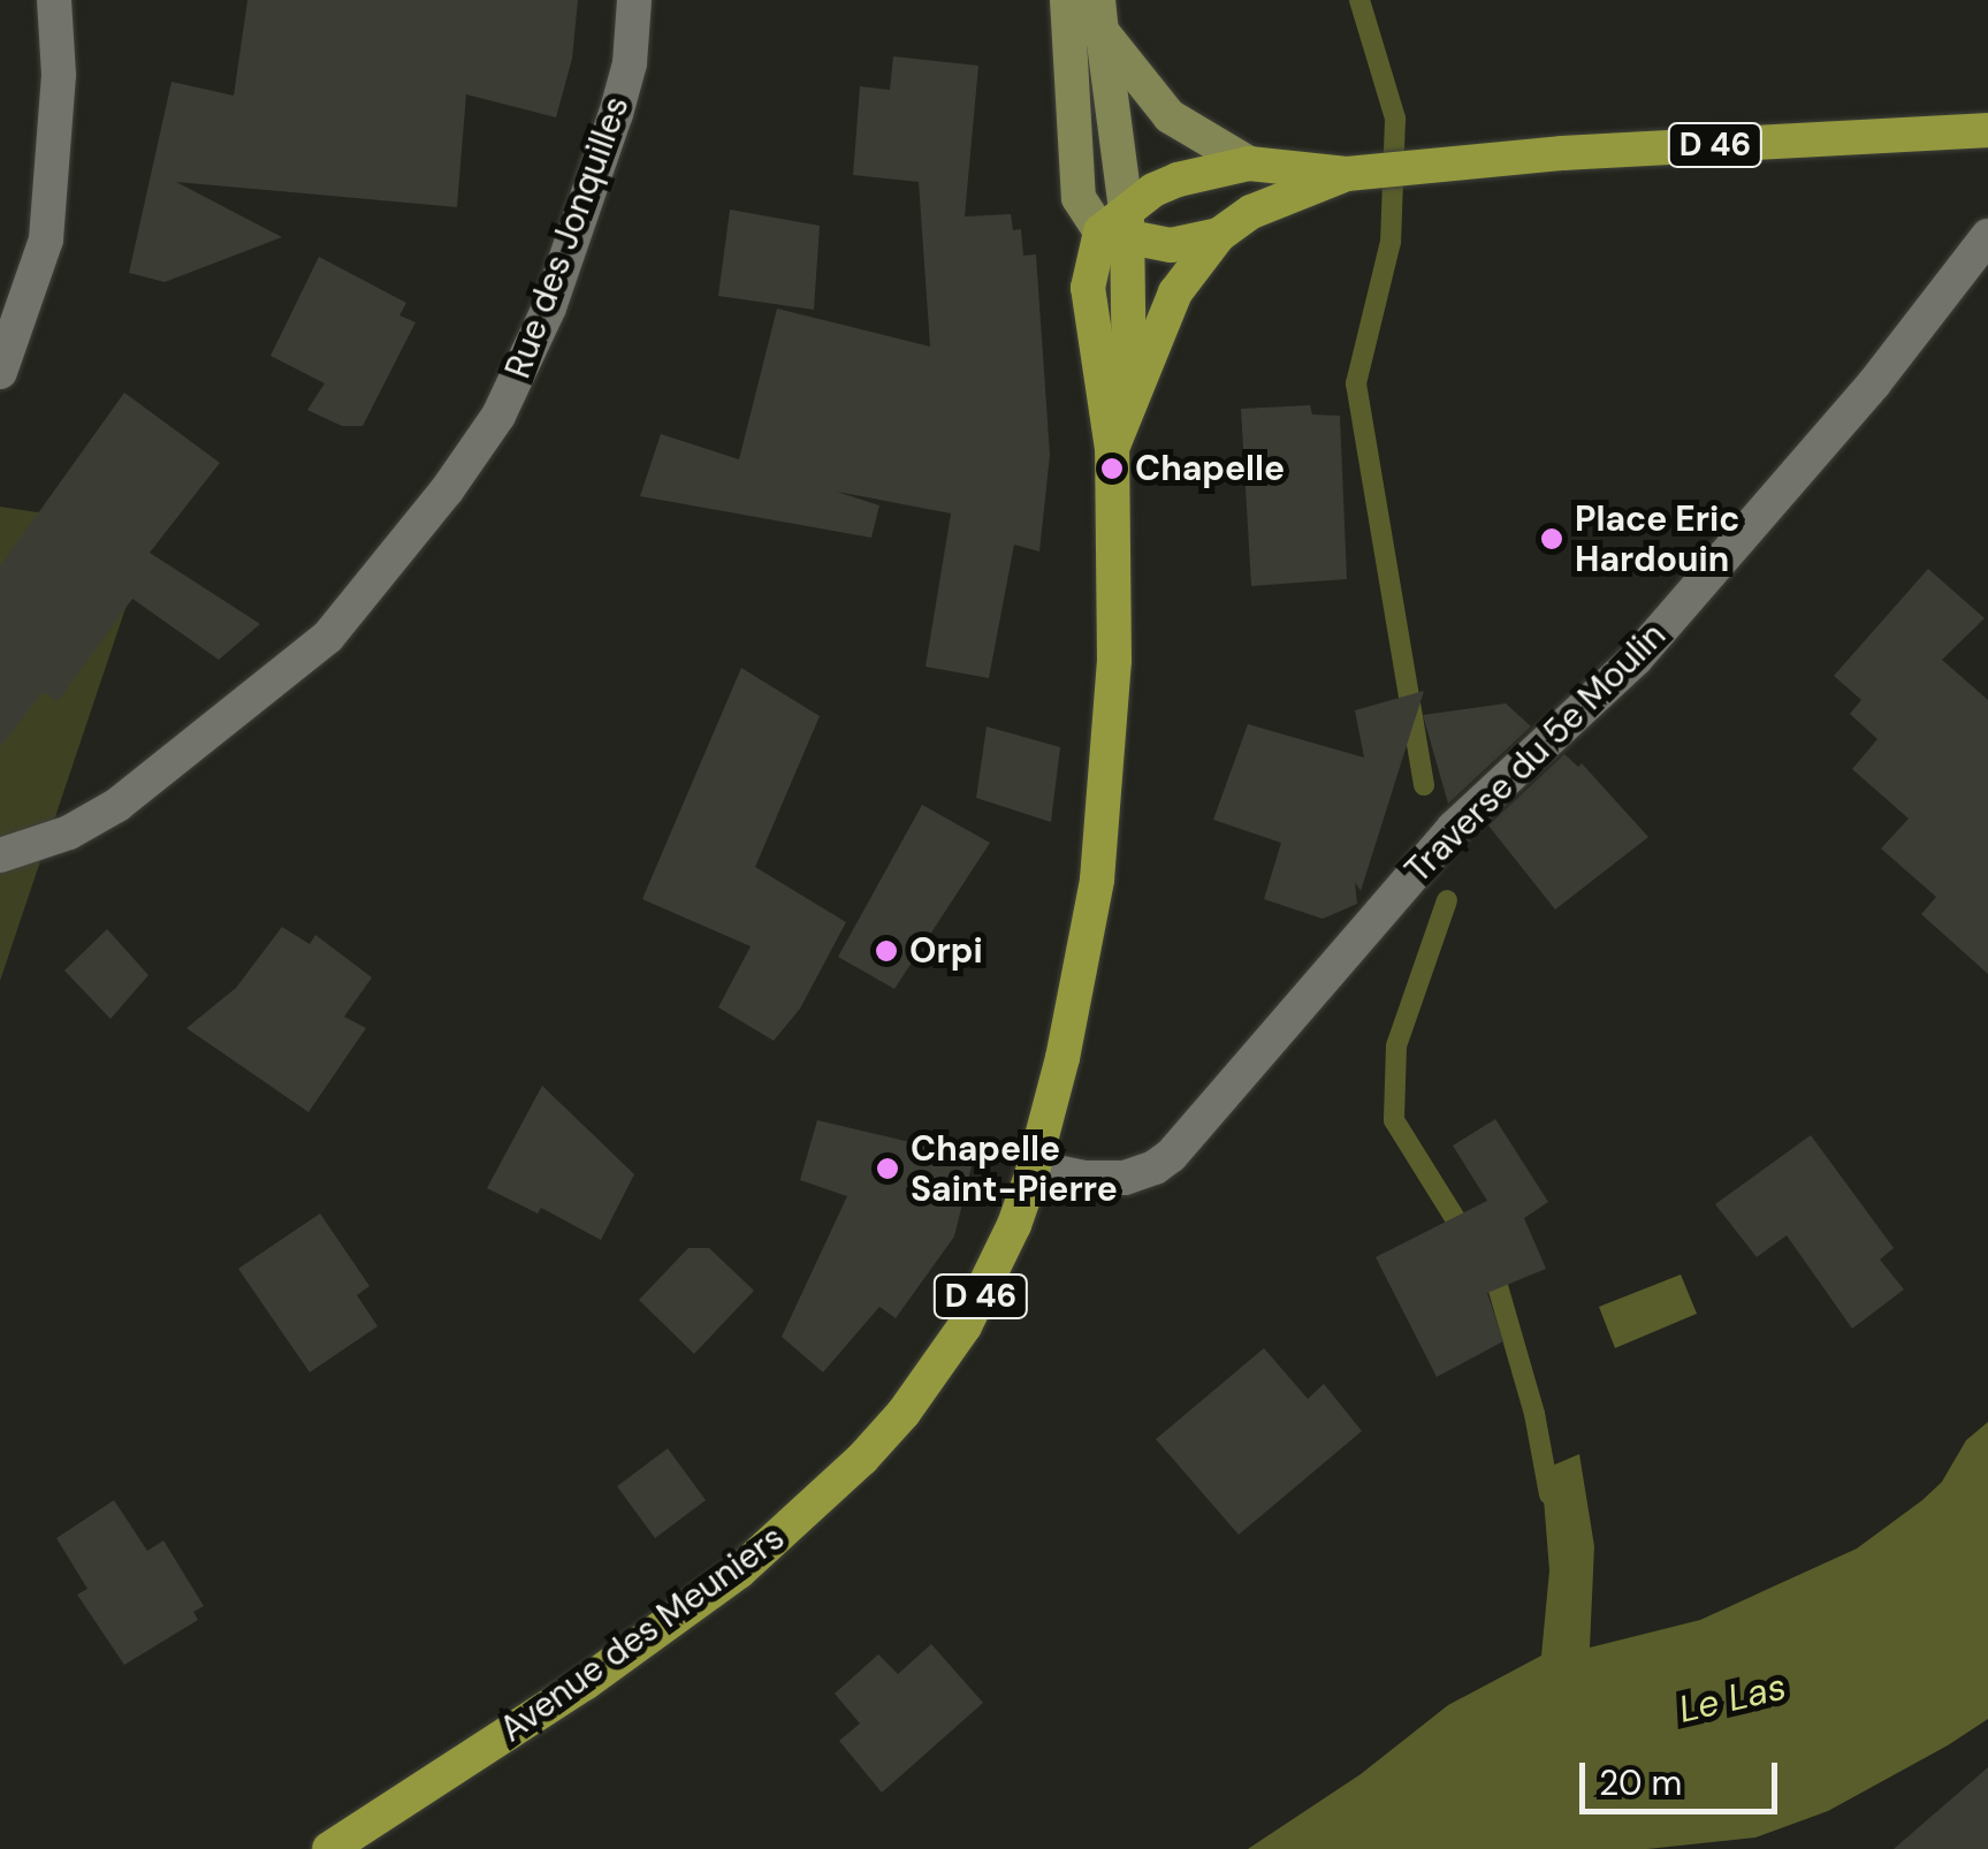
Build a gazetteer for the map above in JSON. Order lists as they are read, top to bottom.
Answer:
{
  "streets": {
    "main road": ["D 46", "Avenue des Meuniers"],
    "street": ["Rue des Jonquilles", "Traverse du 5e Moulin"]
  },
  "crossings": [
    ["D 46", "Avenue des Meuniers"],
    ["Traverse du 5e Moulin", "Avenue des Meuniers"]
  ],
  "water": ["Le Las"],
  "places": [
    "Chapelle",
    "Place Eric Hardouin",
    "Orpi",
    "Chapelle Saint-Pierre"
  ],
  "scale_bar": "20 m"
}
